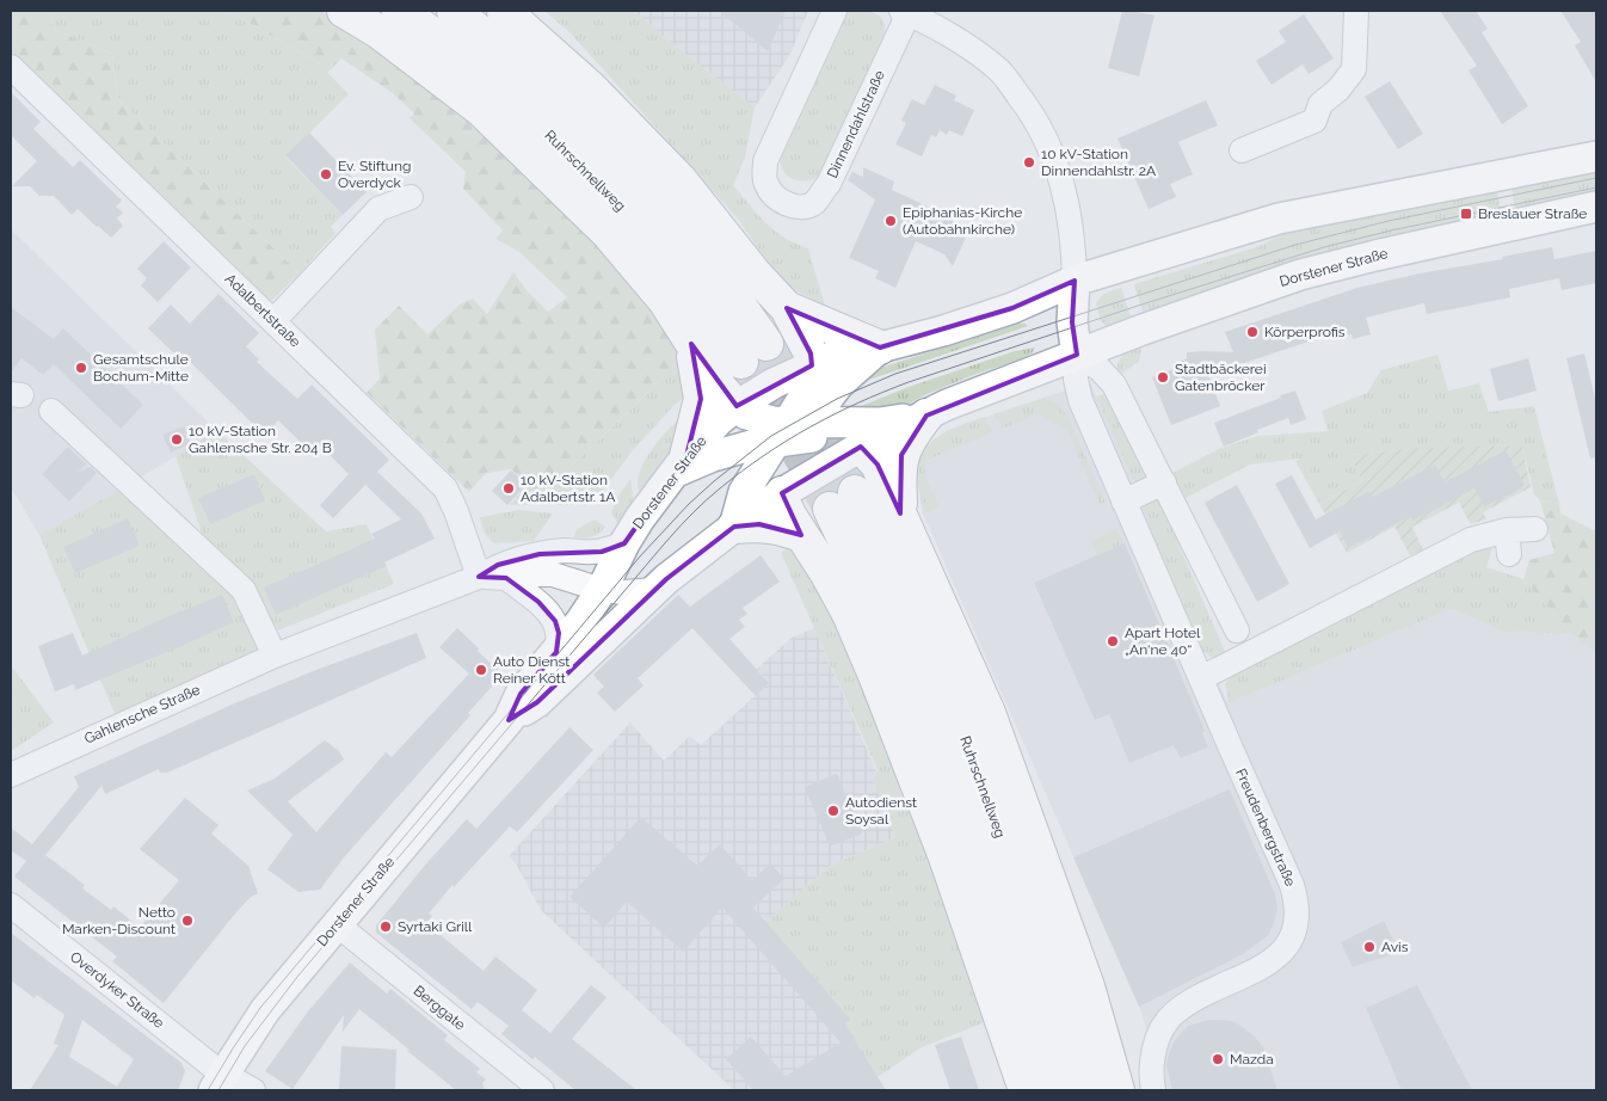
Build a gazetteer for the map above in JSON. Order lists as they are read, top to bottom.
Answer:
{
  "streets": {
    "highway": ["Ruhrschnellweg"],
    "main road": ["Dorstener Straße"],
    "street": [
      "Dinnendahlstraße",
      "Adalbertstraße",
      "Gahlensche Straße",
      "Freudenbergstraße",
      "Overdyker Straße",
      "Berggate"
    ]
  },
  "crossings": [
    ["Dinnendahlstraße", "Dorstener Straße"],
    ["Dorstener Straße", "Gahlensche Straße"],
    ["Dorstener Straße", "Freudenbergstraße"],
    ["Dorstener Straße", "Overdyker Straße"],
    ["Dorstener Straße", "Berggate"],
    ["Adalbertstraße", "Gahlensche Straße"]
  ],
  "places": {
    "other": [
      "10 kV-Station Dinnendahlstr. 2A",
      "Ev. Stiftung Overdyck",
      "Epiphanias-Kirche (Autobahnkirche)",
      "Körperprofis",
      "Gesamtschule Bochum-Mitte",
      "Stadtbäckerei Gatenbröcker",
      "10 kV-Station Gahlensche Str. 204 B",
      "10 kV-Station Adalbertstr. 1A",
      "Apart Hotel „An‘ne 40“",
      "Auto Dienst Reiner Kött",
      "Autodienst Soysal",
      "Netto Marken-Discount",
      "Syrtaki Grill",
      "Avis",
      "Mazda"
    ],
    "transit": ["Breslauer Straße"]
  }
}
